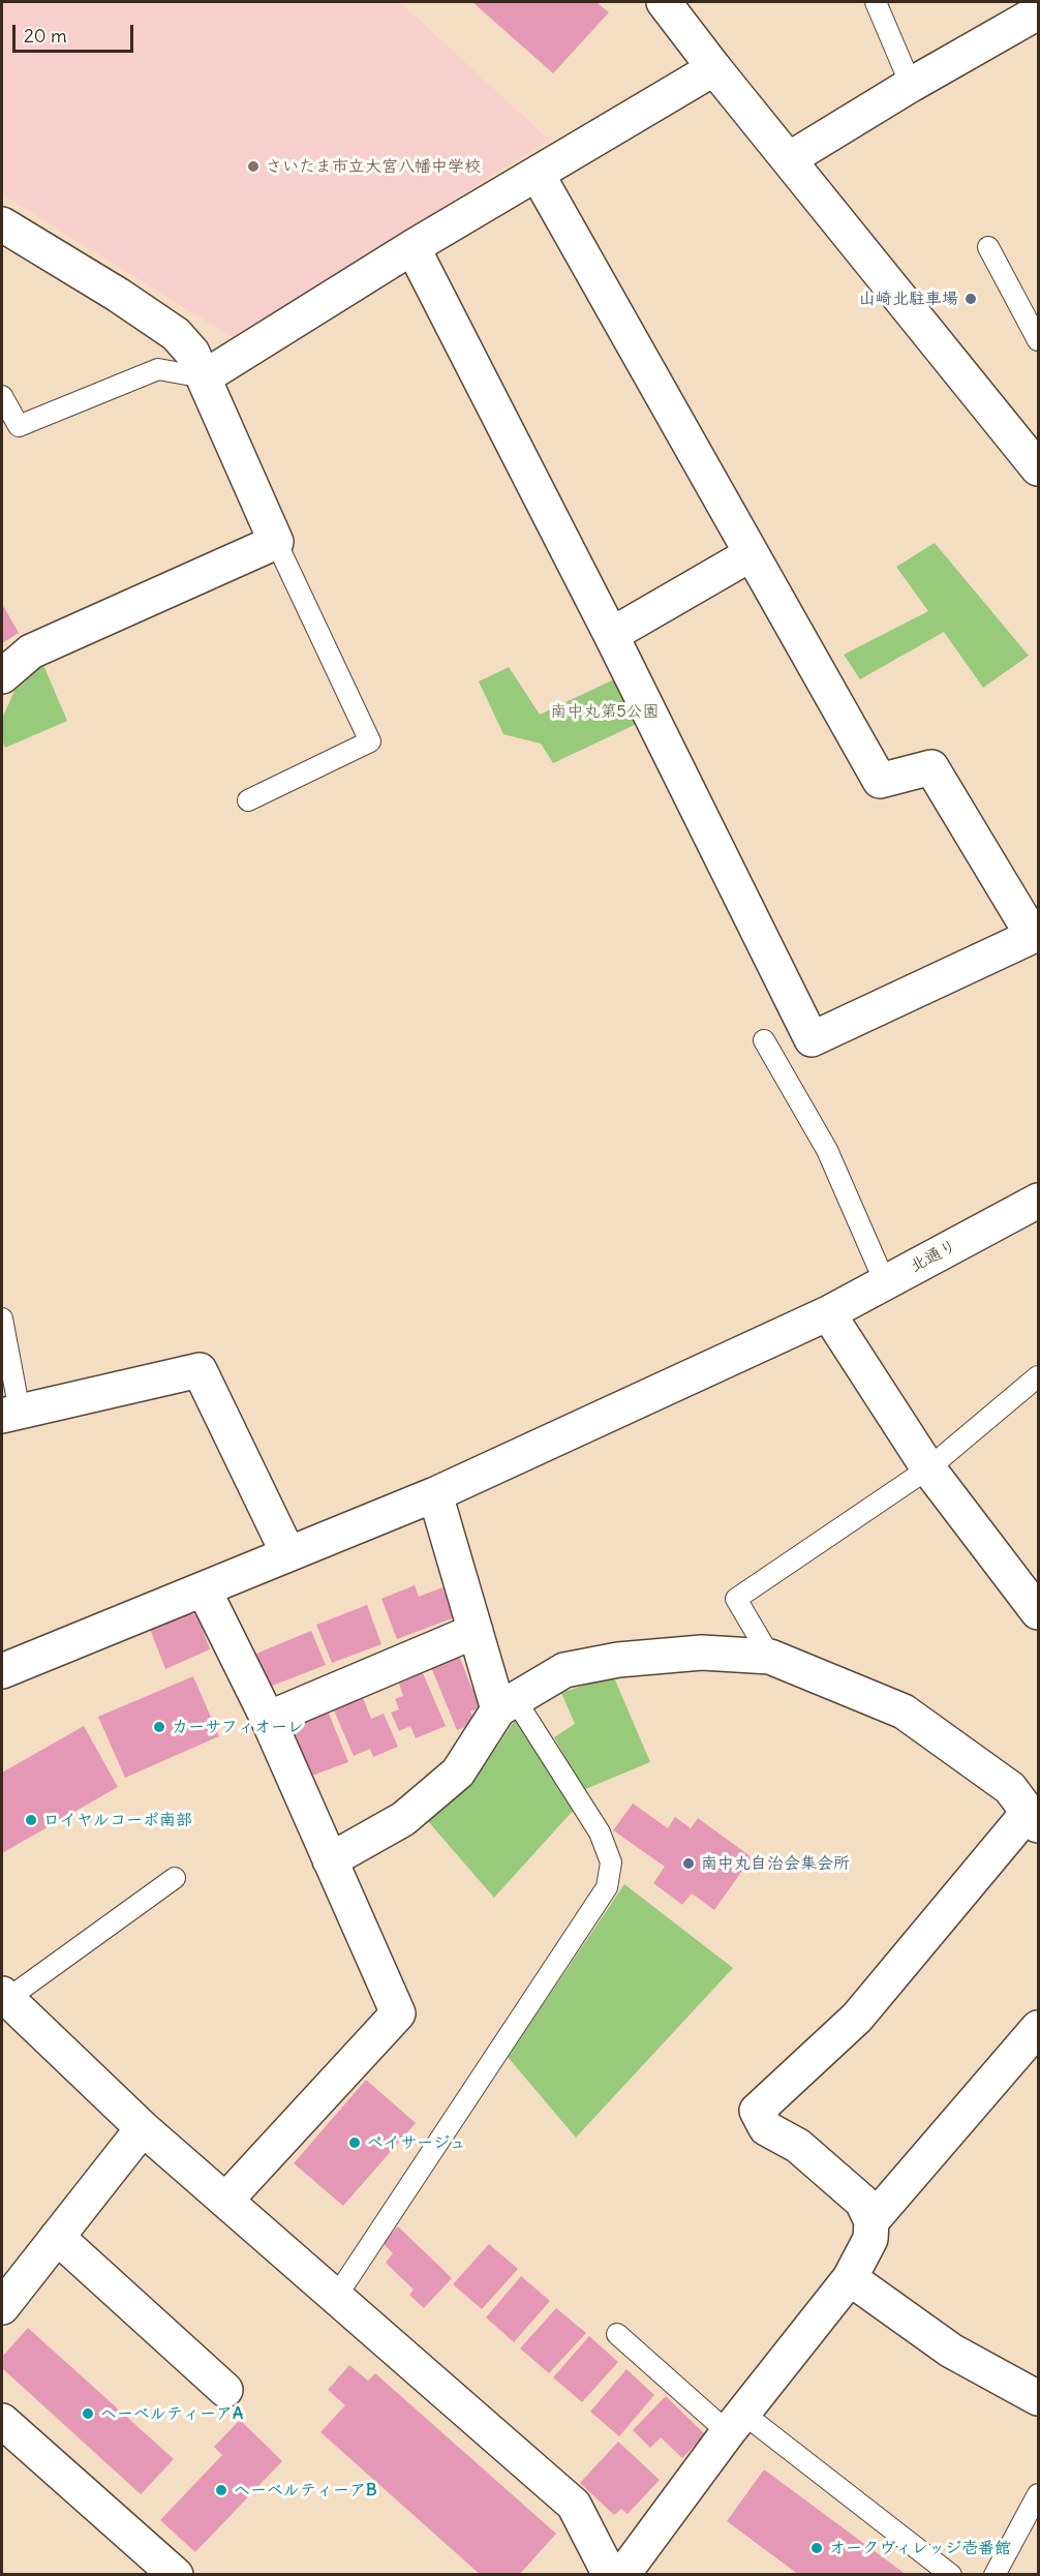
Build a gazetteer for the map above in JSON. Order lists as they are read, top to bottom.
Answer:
{
  "streets": {
    "street": ["北通り"]
  },
  "parks": ["南中丸第5公園"],
  "places": [
    "さいたま市立大宮八幡中学校",
    "山崎北駐車場",
    "カーサフィオーレ",
    "ロイヤルコーポ南部",
    "南中丸自治会集会所",
    "ペイサージュ",
    "ヘーベルティーアA",
    "ヘーベルティーアB",
    "オークヴィレッジ壱番館"
  ],
  "scale_bar": "20 m"
}
